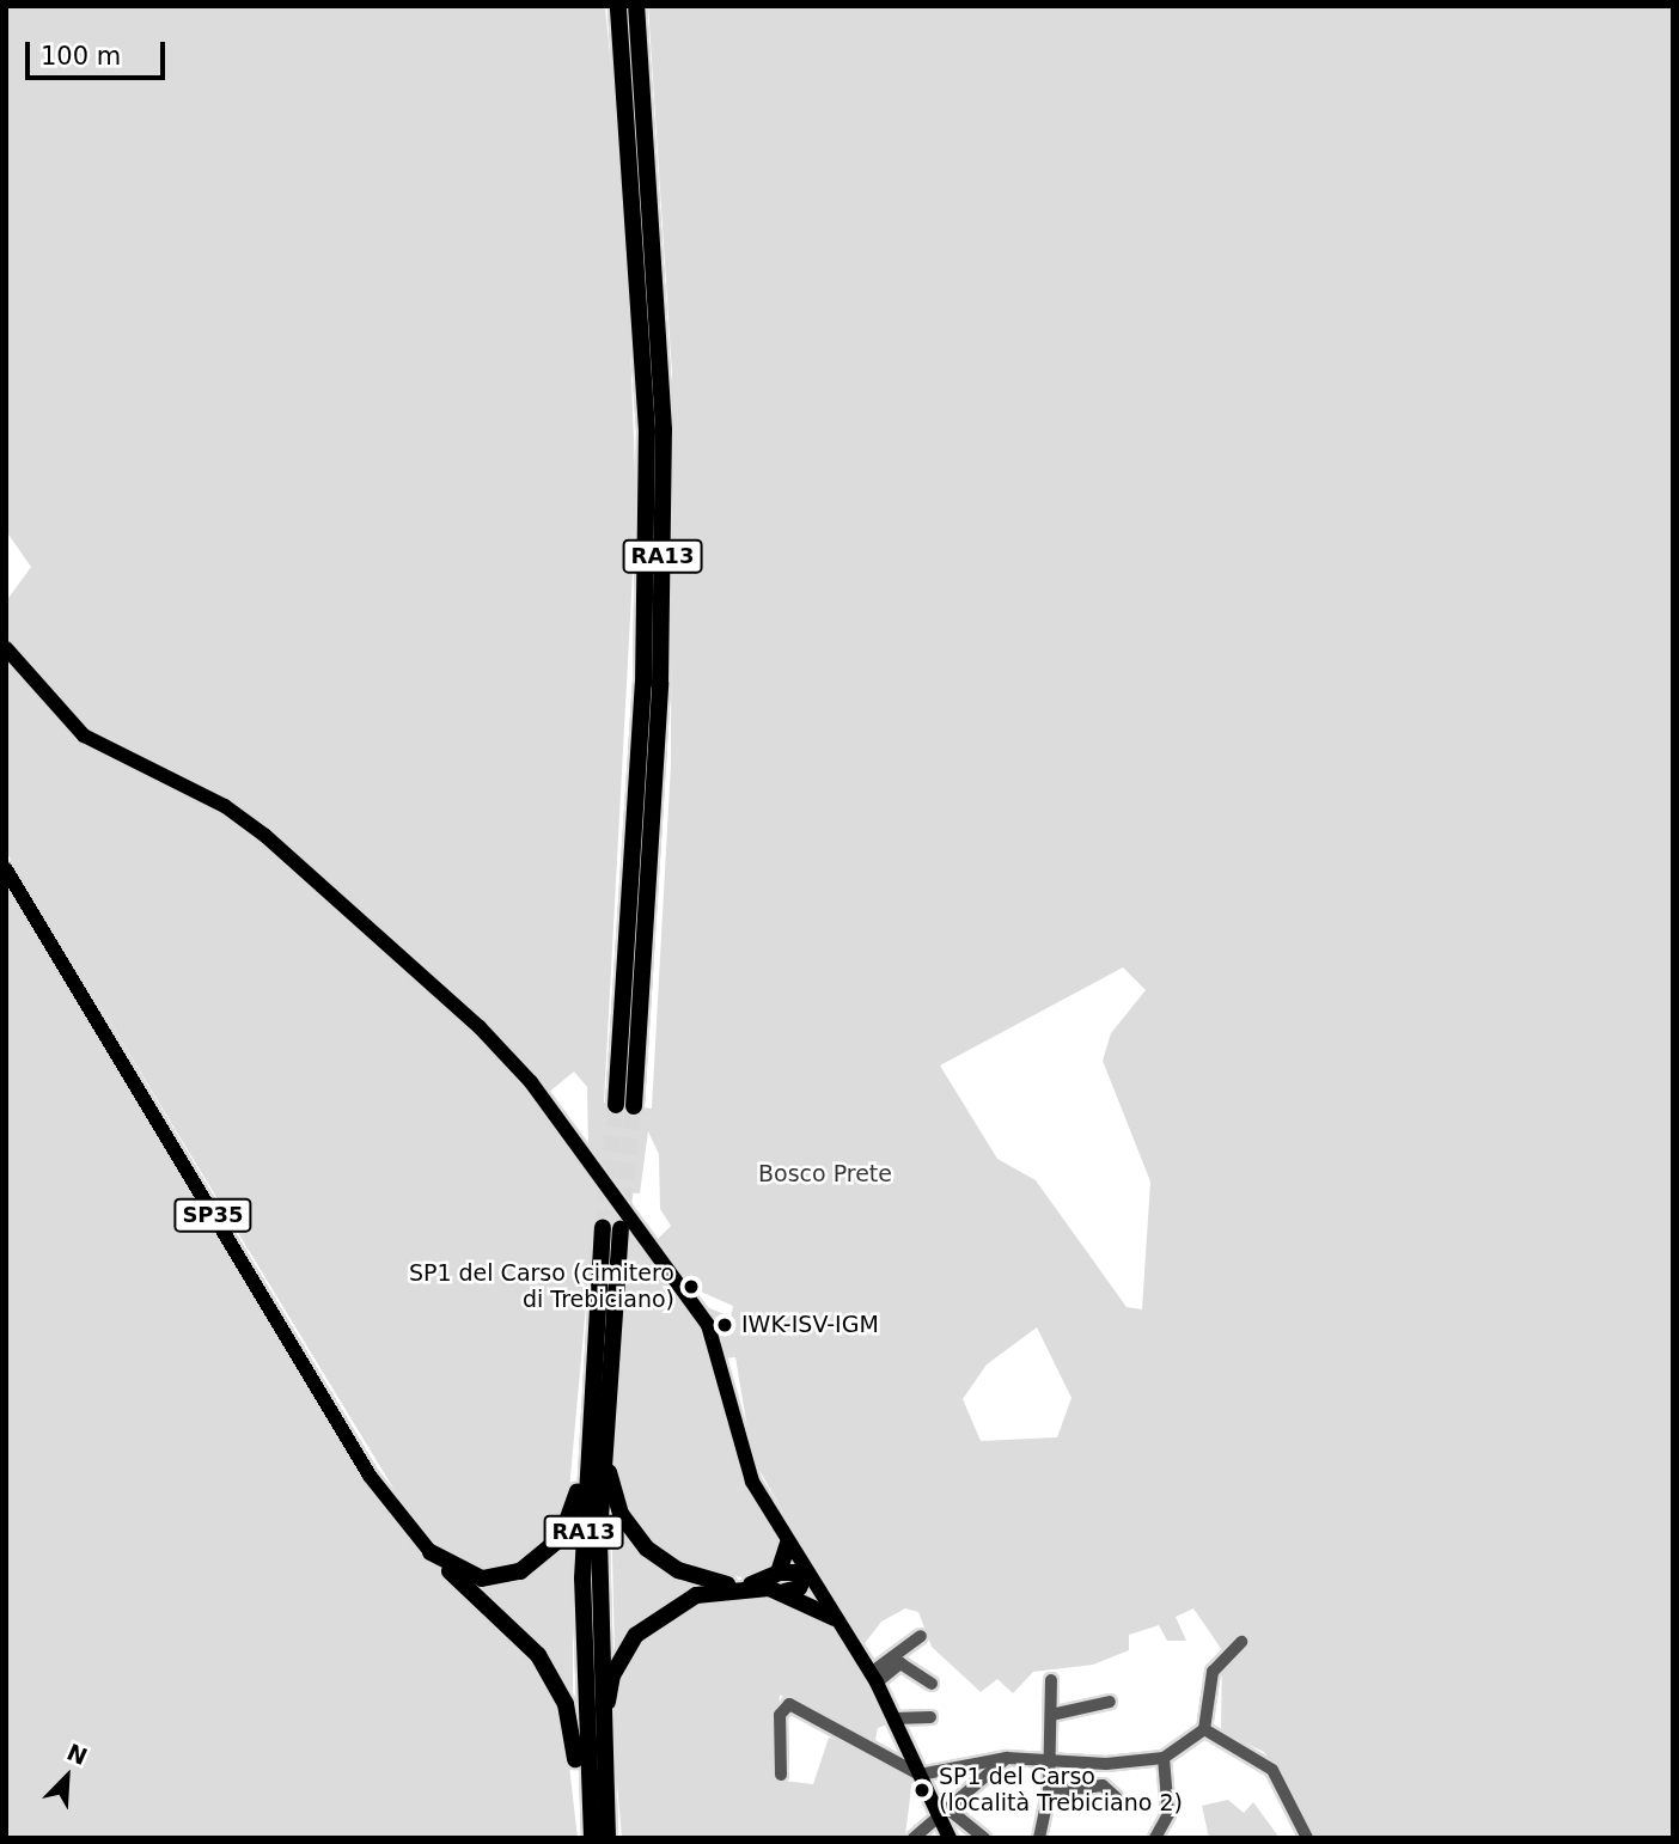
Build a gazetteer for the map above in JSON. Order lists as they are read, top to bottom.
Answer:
{
  "streets": {
    "highway": ["RA13"],
    "main road": ["SP35"]
  },
  "parks": ["Bosco Prete"],
  "places": ["SP1 del Carso (cimitero di Trebiciano)", "IWK-ISV-IGM", "SP1 del Carso (località Trebiciano 2)"],
  "scale_bar": "100 m",
  "north": "top right"
}
